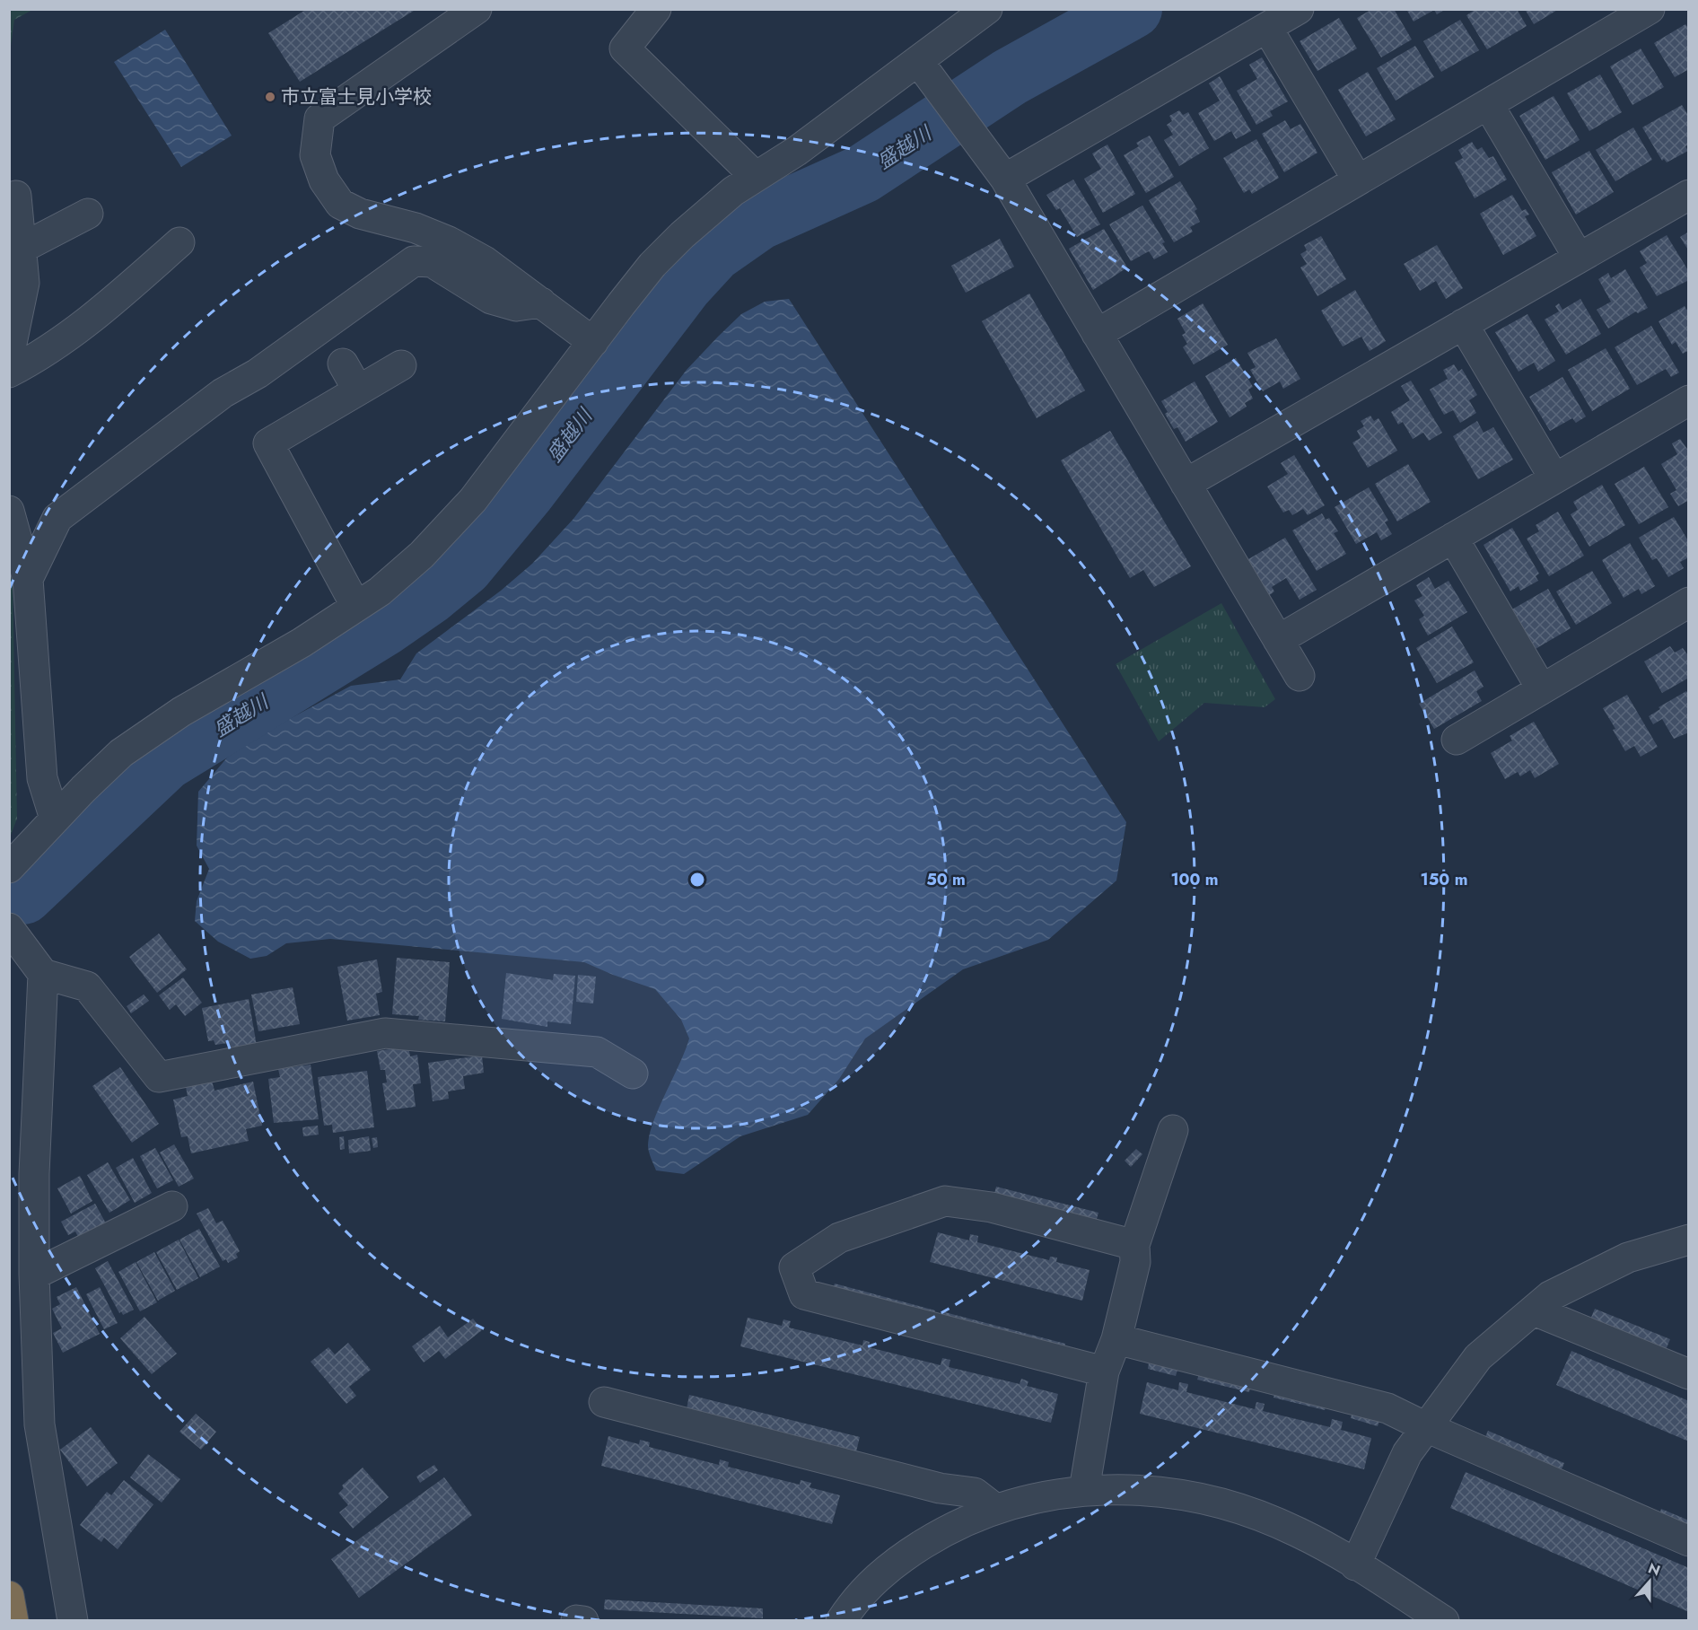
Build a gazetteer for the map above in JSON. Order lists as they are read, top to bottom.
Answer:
{
  "water": ["盛越川"],
  "places": ["市立富士見小学校"],
  "north": "top",
  "rings": ["50 m", "100 m", "150 m"]
}
